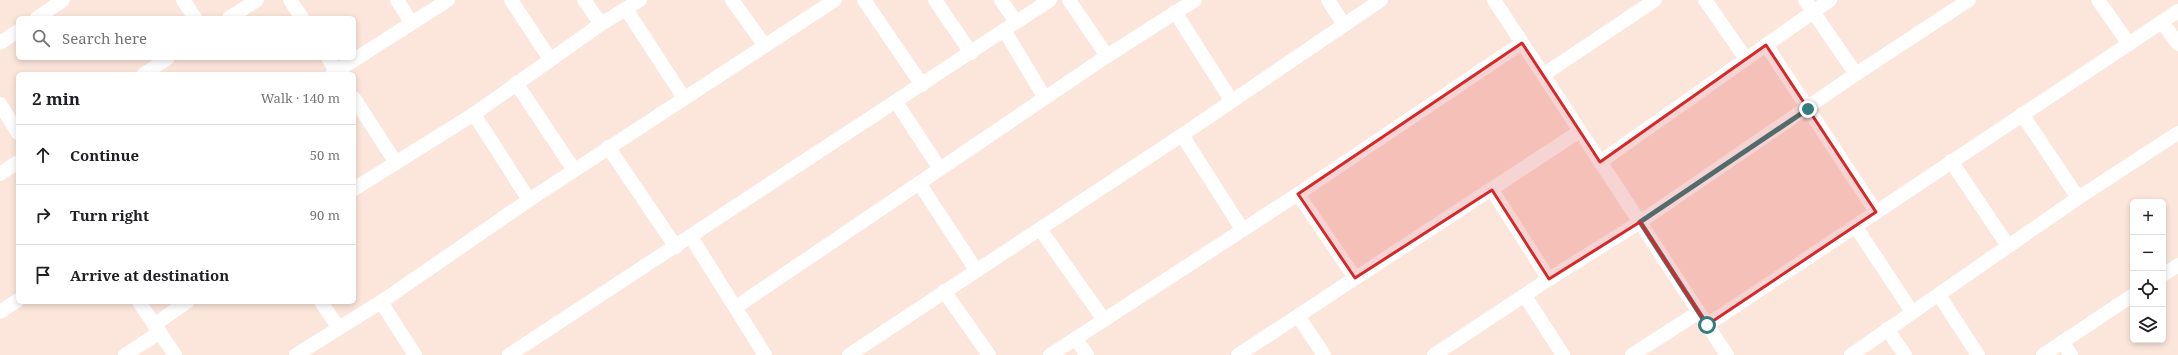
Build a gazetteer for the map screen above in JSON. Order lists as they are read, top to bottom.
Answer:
{
  "page": {
    "search": "Search here",
    "heading": ["2 min", "Walk · 140 m"],
    "list": [
      ["Continue", "50 m"],
      ["Turn right", "90 m"],
      "Arrive at destination"
    ],
    "map_buttons": ["+", "−"]
  }
}
